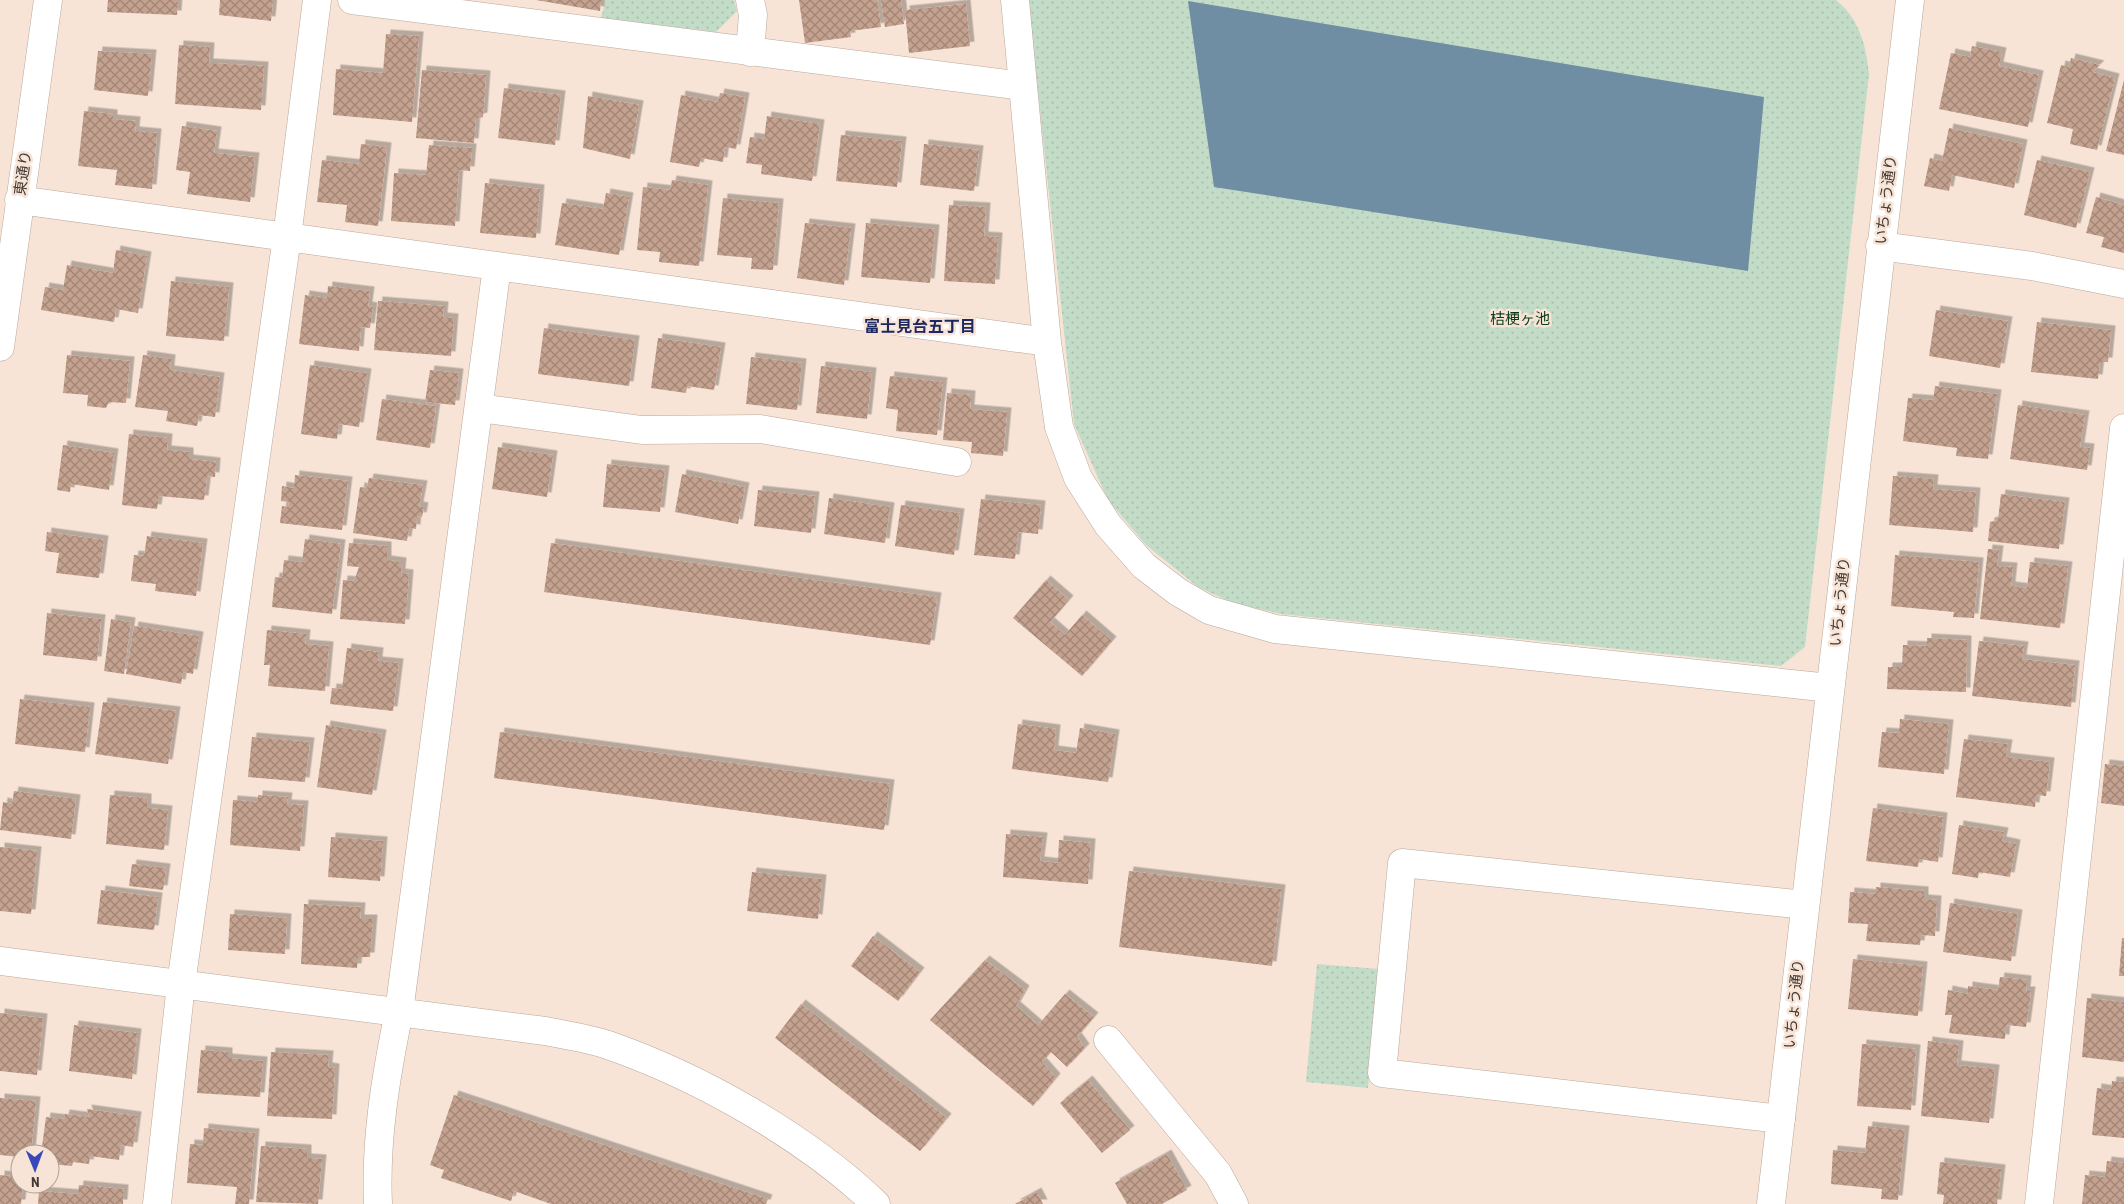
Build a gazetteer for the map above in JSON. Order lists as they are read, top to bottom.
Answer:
{
  "streets": {
    "street": ["東通り", "いちょう通り"]
  },
  "districts": ["富士見台五丁目"],
  "parks": ["桔梗ヶ池"],
  "north": "bottom"
}
